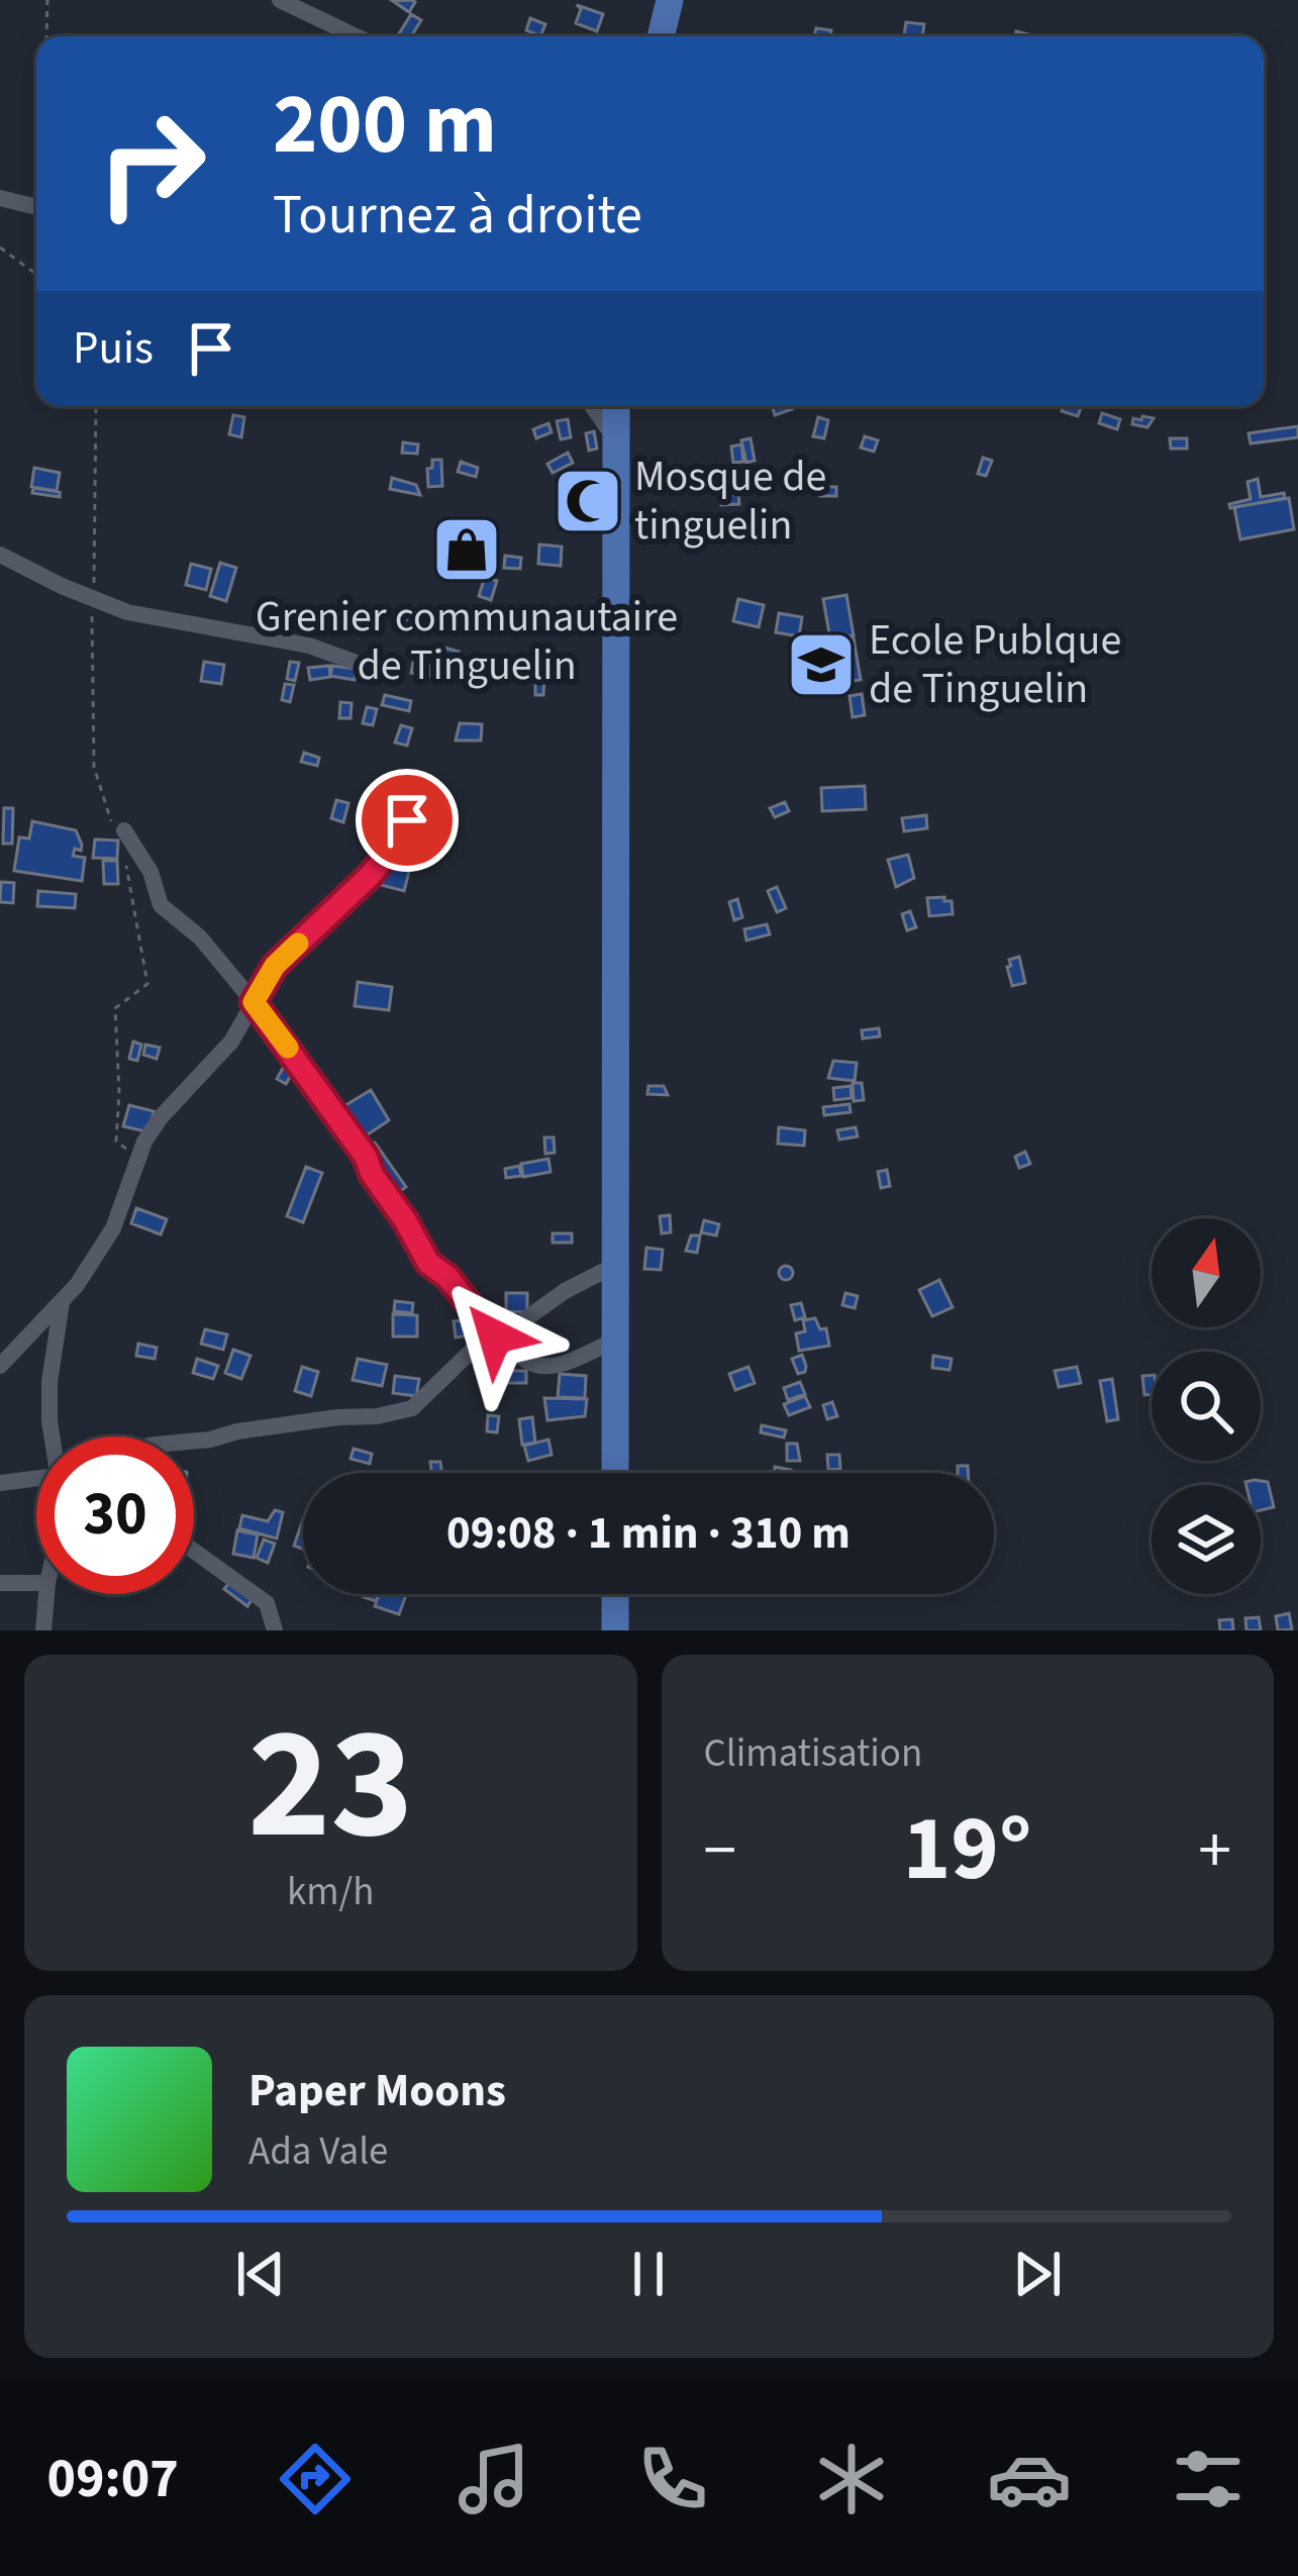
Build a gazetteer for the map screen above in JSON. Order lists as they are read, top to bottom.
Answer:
{
  "places": {
    "mosque": ["Mosque de tinguelin"],
    "shop": ["Grenier communautaire de Tinguelin"],
    "school or university": ["Ecole Publque de Tinguelin"]
  },
  "north": "top",
  "page": {
    "turn": ["200 m", "Tournez à droite"],
    "then": "Puis",
    "limit": "30",
    "trip": "09:08 · 1 min · 310 m",
    "tile": [
      ["23", "km/h"],
      "Climatisation"
    ],
    "heat": ["−", "19°", "+"],
    "song": ["Paper Moons", "Ada Vale"],
    "tabs": "09:07"
  }
}
